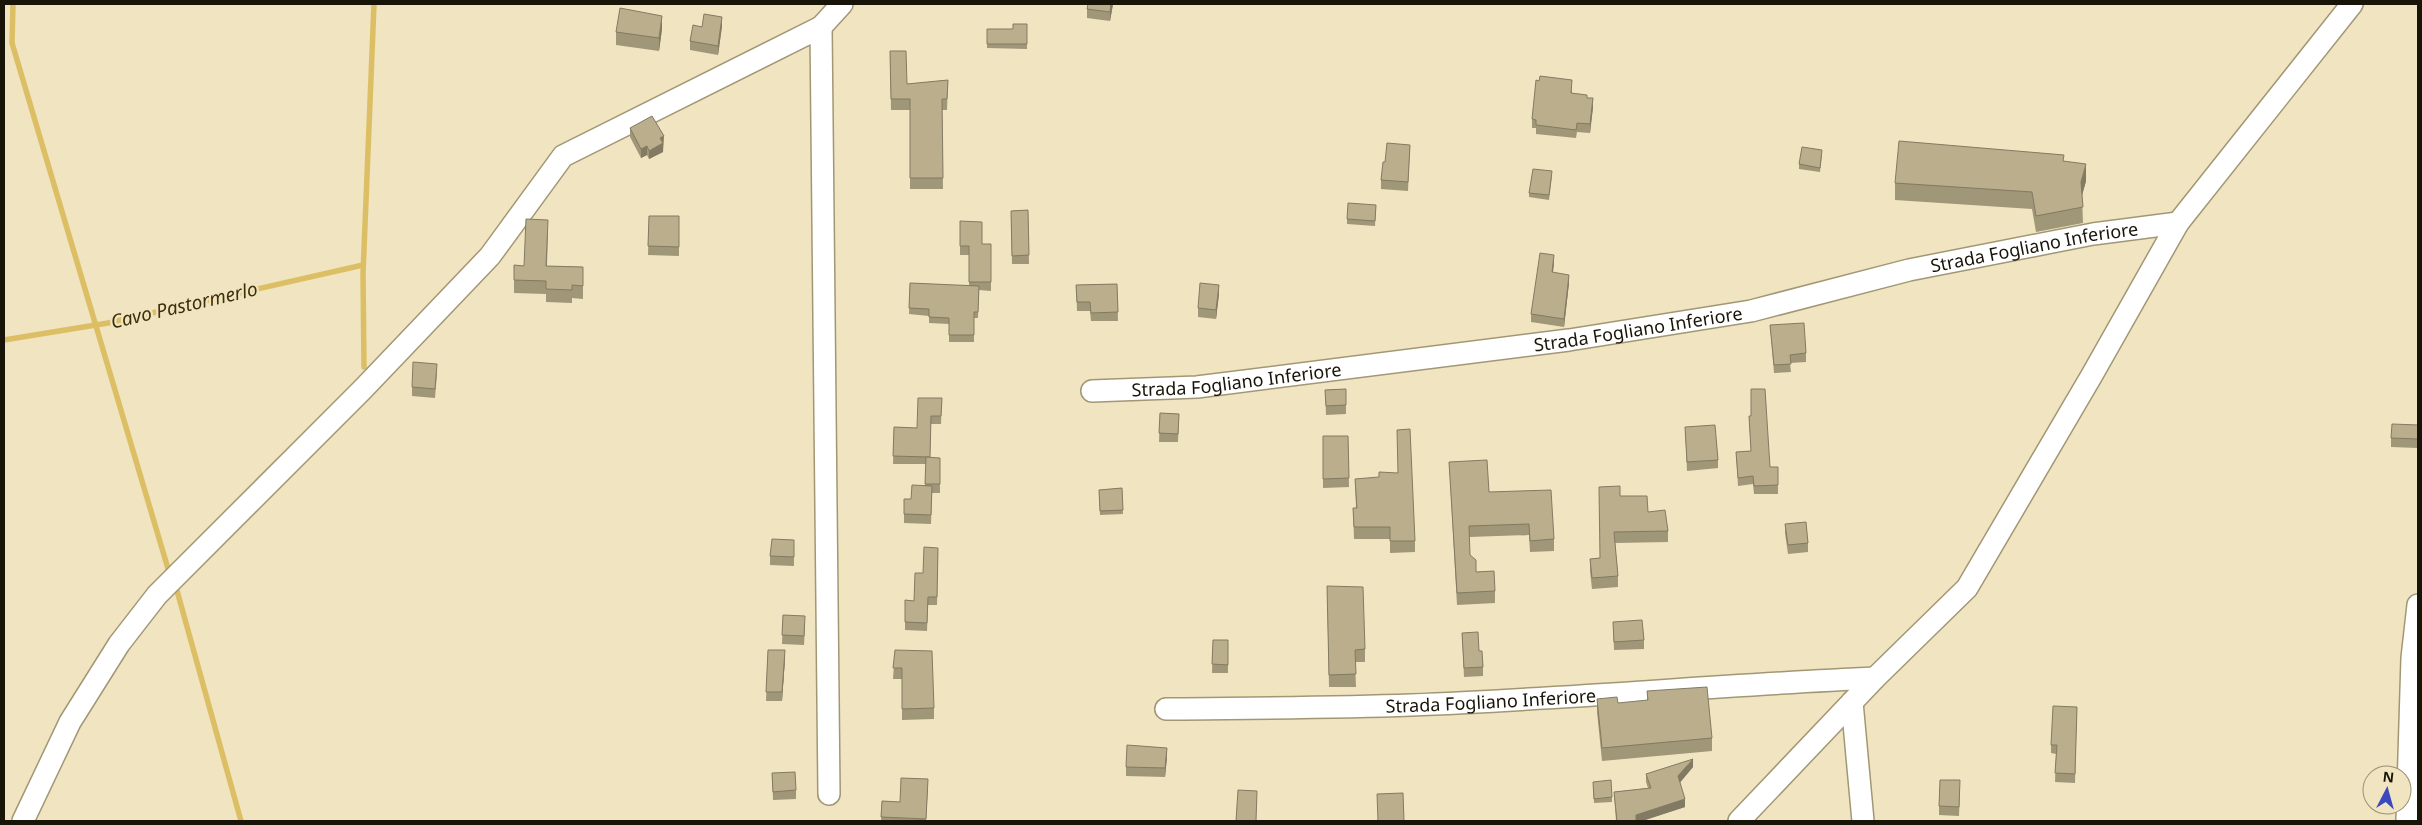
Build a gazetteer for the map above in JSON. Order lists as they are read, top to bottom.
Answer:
{
  "streets": {
    "street": ["Strada Fogliano Inferiore"]
  },
  "water": ["Cavo Pastormerlo"],
  "north": "top"
}
